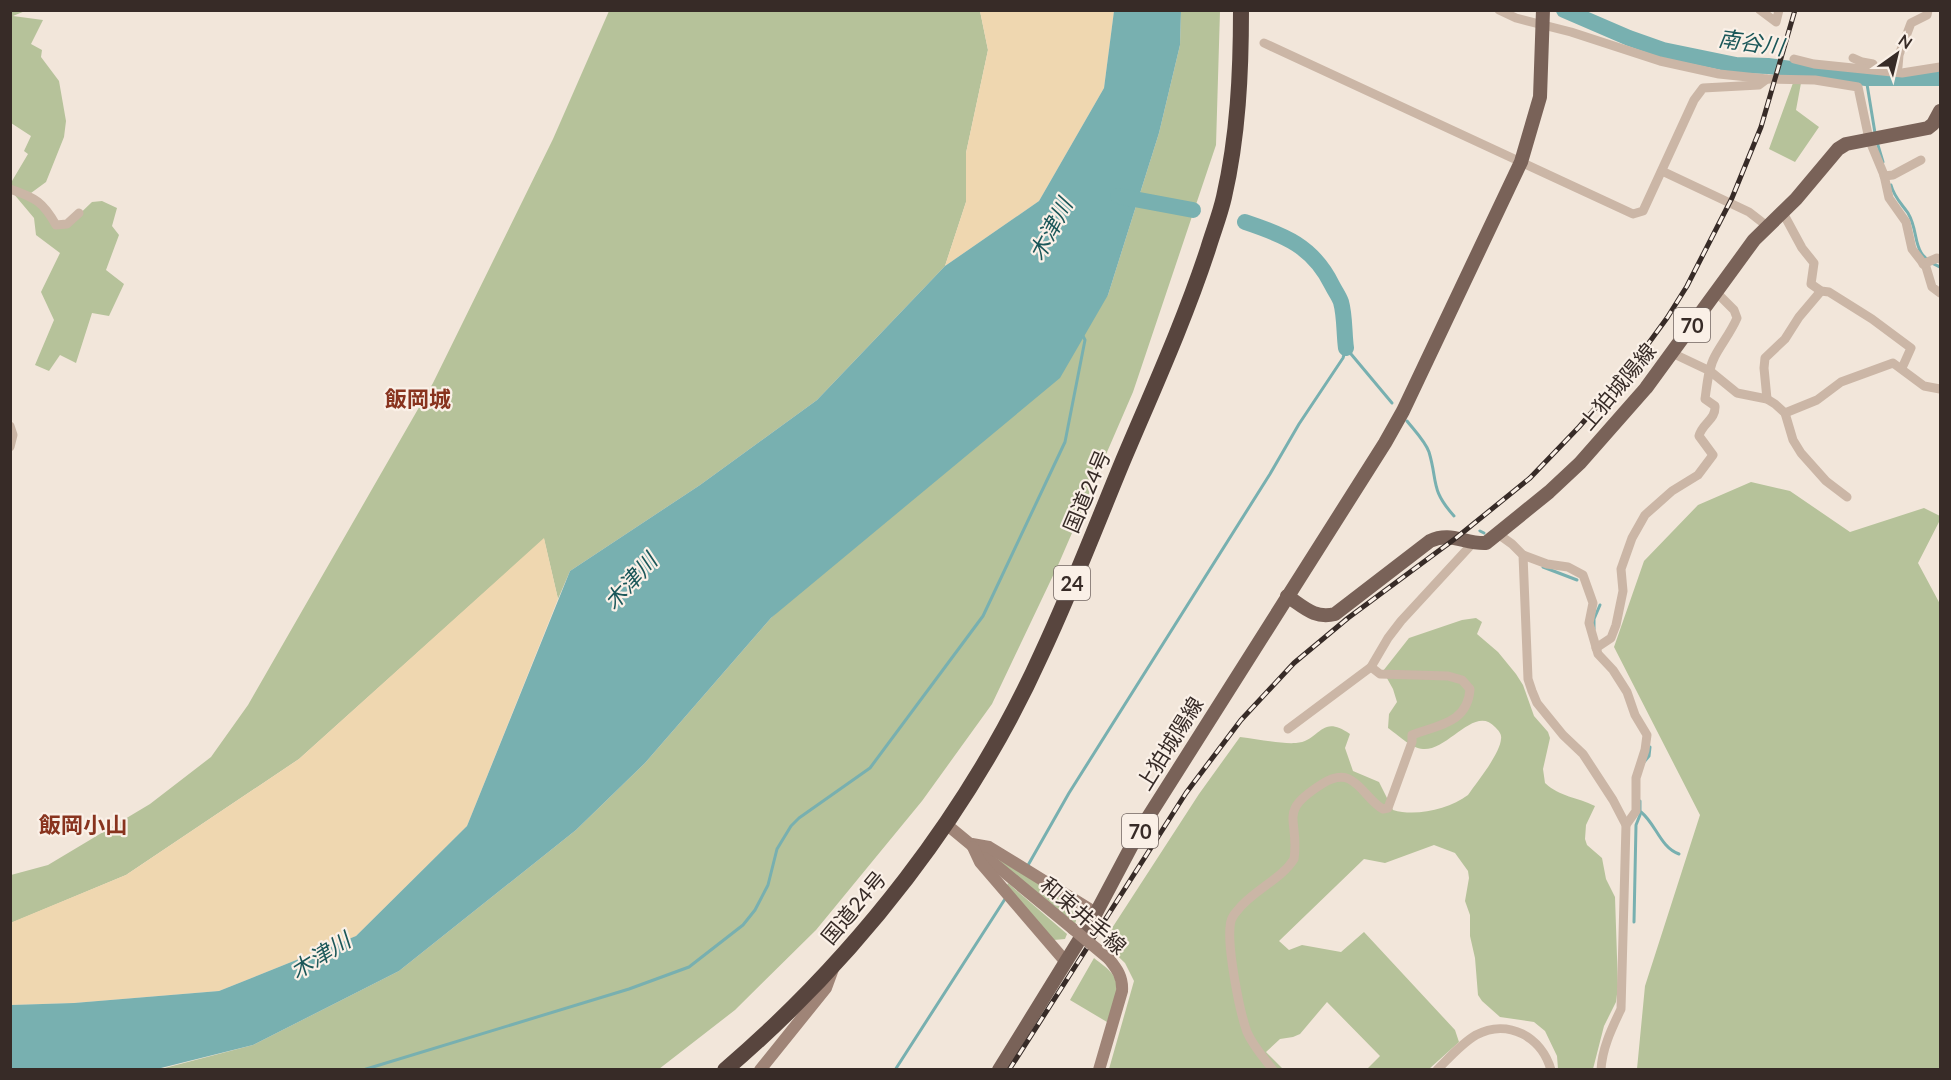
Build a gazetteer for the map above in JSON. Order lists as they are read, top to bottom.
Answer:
{
  "streets": {
    "highway": ["国道24号", "24"],
    "main road": ["70", "上狛城陽線", "和束井手線"]
  },
  "crossings": [
    ["国道24号", "和束井手線"]
  ],
  "districts": ["飯岡城", "飯岡小山"],
  "water": ["南谷川", "木津川"],
  "north": "top right"
}
